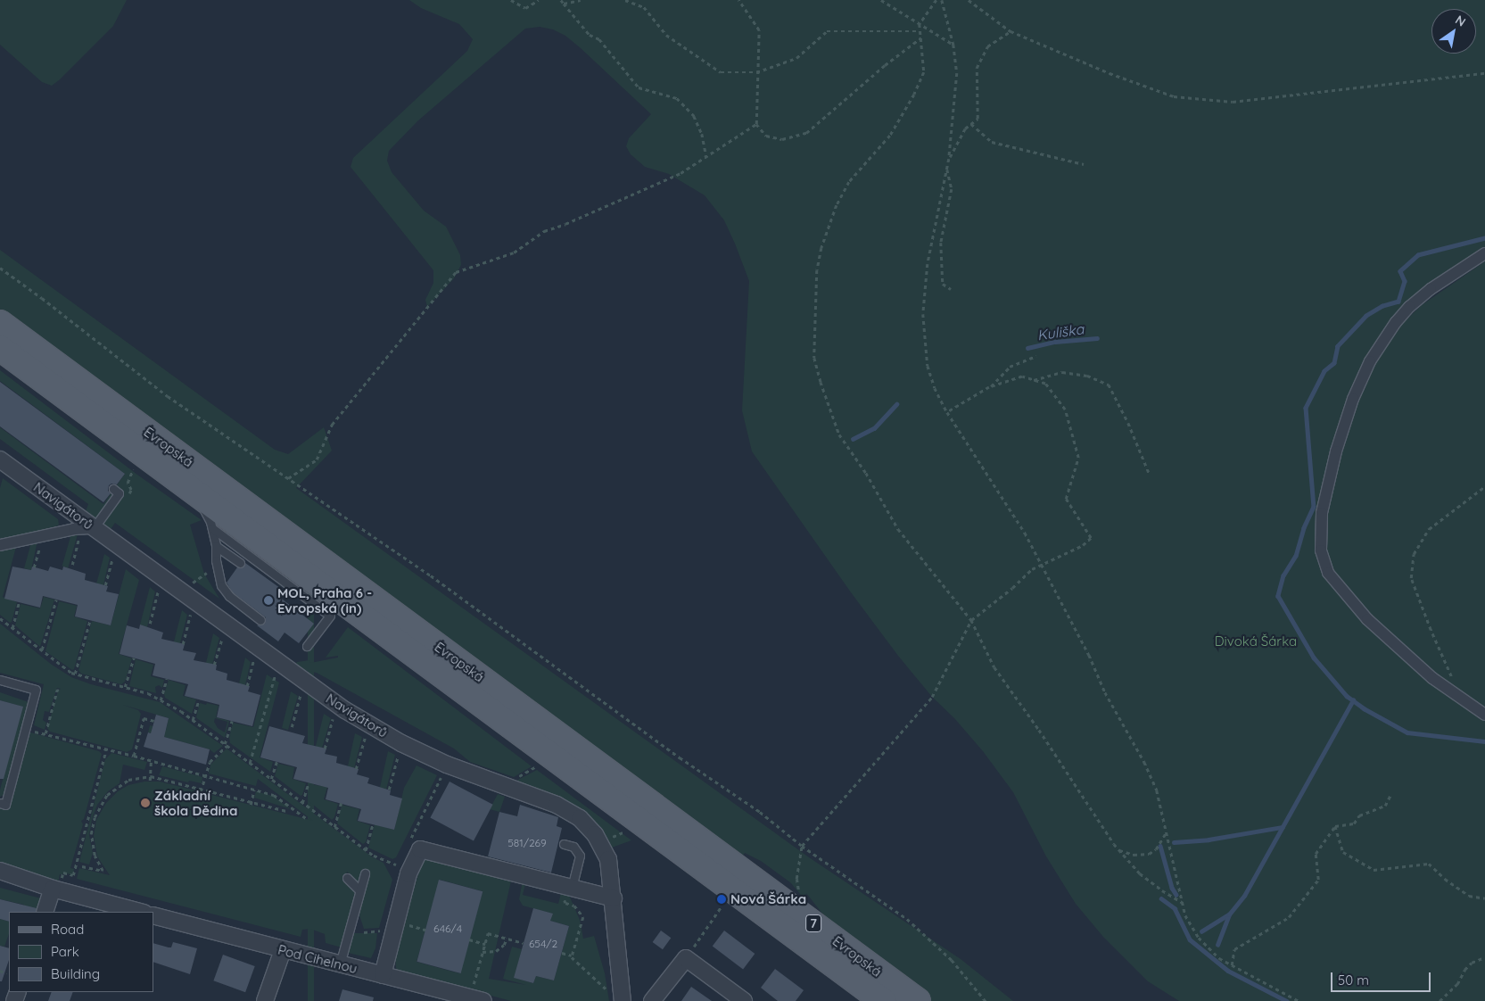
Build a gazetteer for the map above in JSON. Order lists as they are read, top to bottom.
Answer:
{
  "streets": {
    "main road": ["Evropská", "7"],
    "street": ["Navigátorů", "Pod Cihelnou"]
  },
  "water": ["Kuliška"],
  "parks": ["Divoká Šárka"],
  "places": ["MOL, Praha 6 - Evropská (in)", "Základní škola Dědina", "Nová Šárka"],
  "house_numbers": ["581/269", "646/4", "654/2"],
  "legend": ["Road", "Park", "Building"],
  "scale_bar": "50 m",
  "north": "top right"
}
